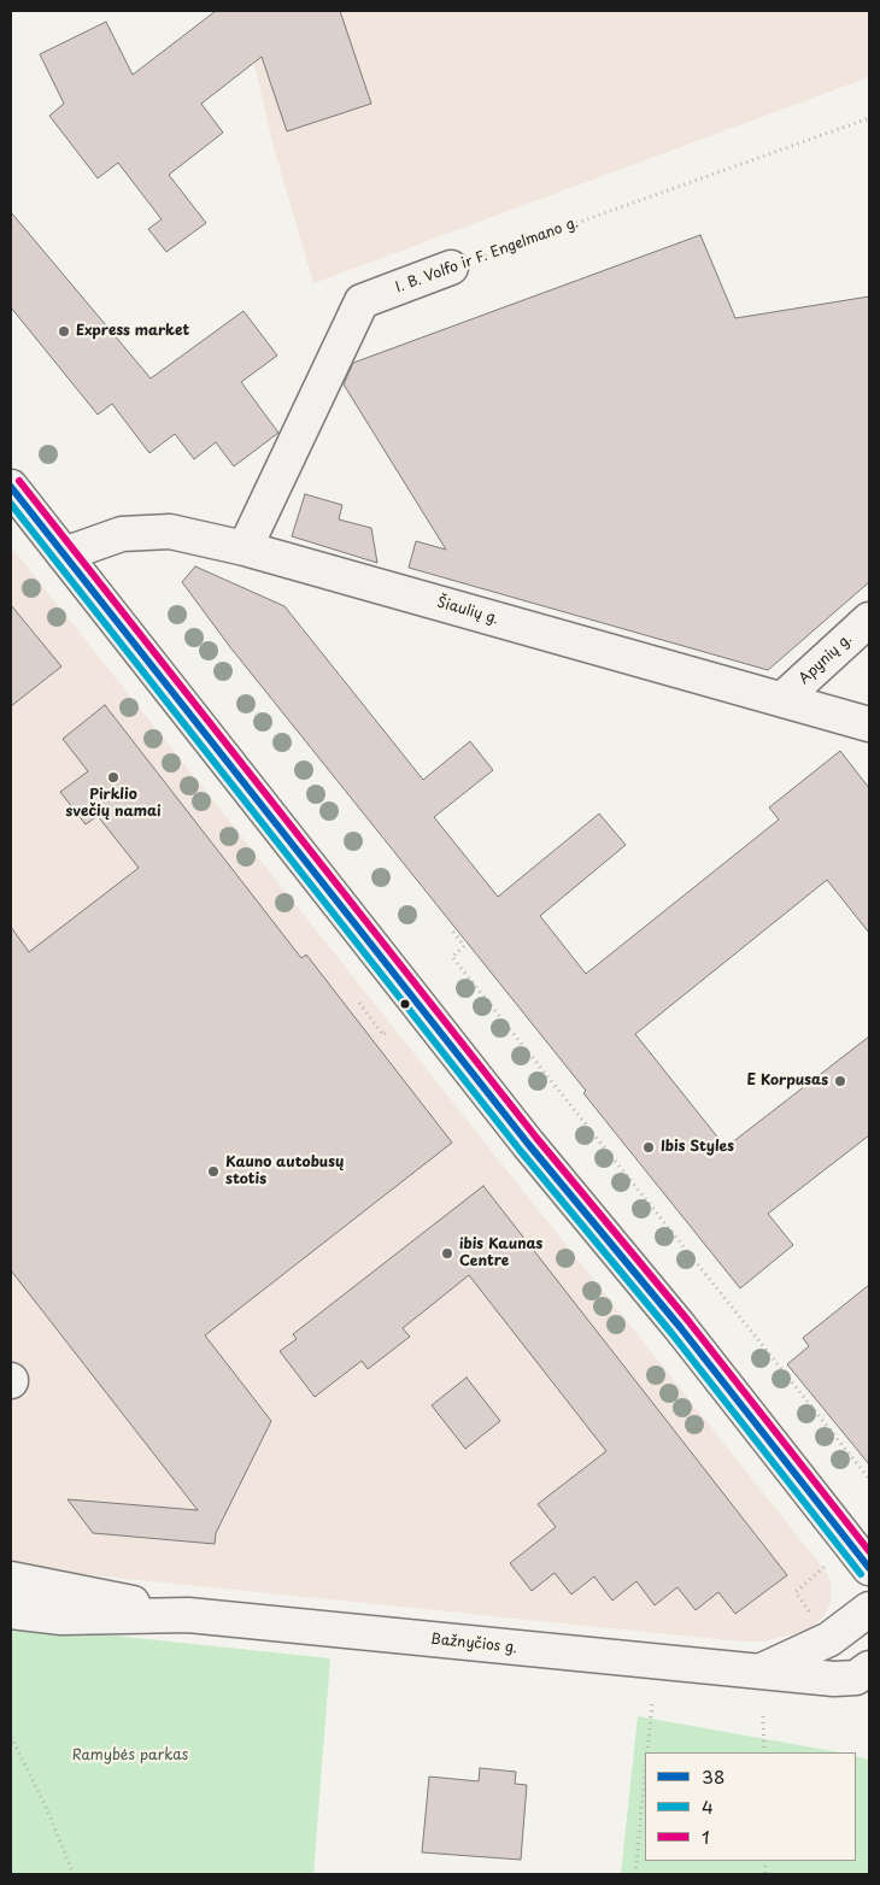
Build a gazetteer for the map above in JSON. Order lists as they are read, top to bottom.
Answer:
{
  "streets": {
    "street": [
      "I. B. Volfo ir F. Engelmano g.",
      "Šiaulių g.",
      "Apynių g.",
      "Bažnyčios g."
    ]
  },
  "crossings": [
    ["I. B. Volfo ir F. Engelmano g.", "Šiaulių g."],
    ["Šiaulių g.", "Apynių g."]
  ],
  "parks": ["Ramybės parkas"],
  "places": [
    "Express market",
    "Pirklio svečių namai",
    "E Korpusas",
    "Ibis Styles",
    "Kauno autobusų stotis",
    "ibis Kaunas Centre"
  ],
  "lines": ["transit line 1", "transit line 38", "transit line 4"],
  "legend": ["38", "4", "1"]
}
